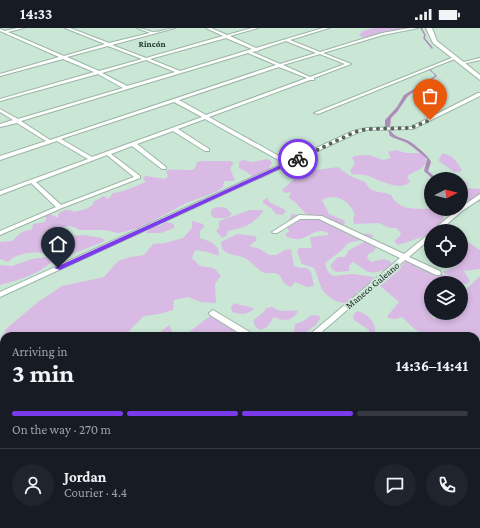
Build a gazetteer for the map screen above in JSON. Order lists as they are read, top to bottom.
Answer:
{
  "streets": {
    "street": ["Maneco Galeano"]
  },
  "districts": ["Rincón"],
  "north": "right",
  "page": {
    "status": "14:33",
    "heading": ["3 min", "Arriving in", "14:36–14:41"],
    "panel": ["Jordan", "Courier · 4.4"],
    "bar": "On the way · 270 m"
  }
}
